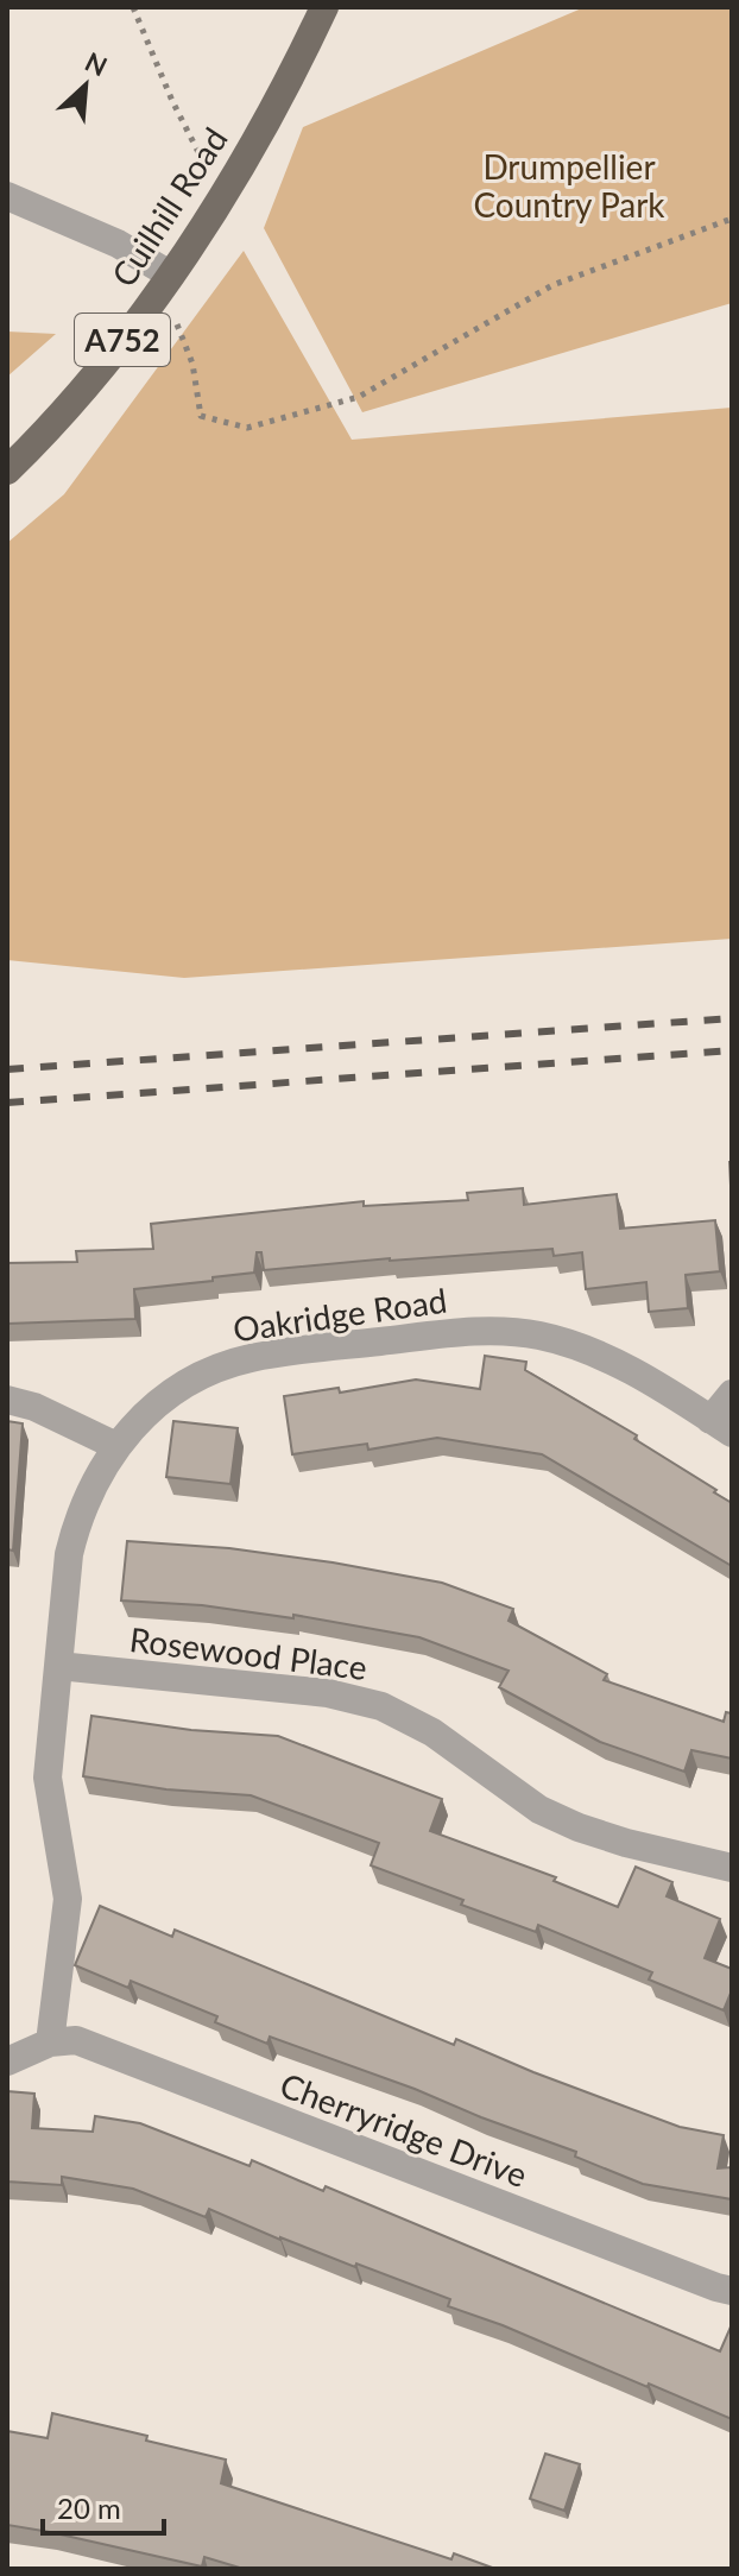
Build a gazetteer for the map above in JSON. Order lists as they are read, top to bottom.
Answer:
{
  "streets": {
    "main road": ["Cuilhill Road", "A752"],
    "street": ["Oakridge Road", "Rosewood Place", "Cherryridge Drive"]
  },
  "crossings": [
    ["Oakridge Road", "Rosewood Place"],
    ["Oakridge Road", "Cherryridge Drive"]
  ],
  "parks": ["Drumpellier Country Park"],
  "scale_bar": "20 m",
  "north": "top right"
}
